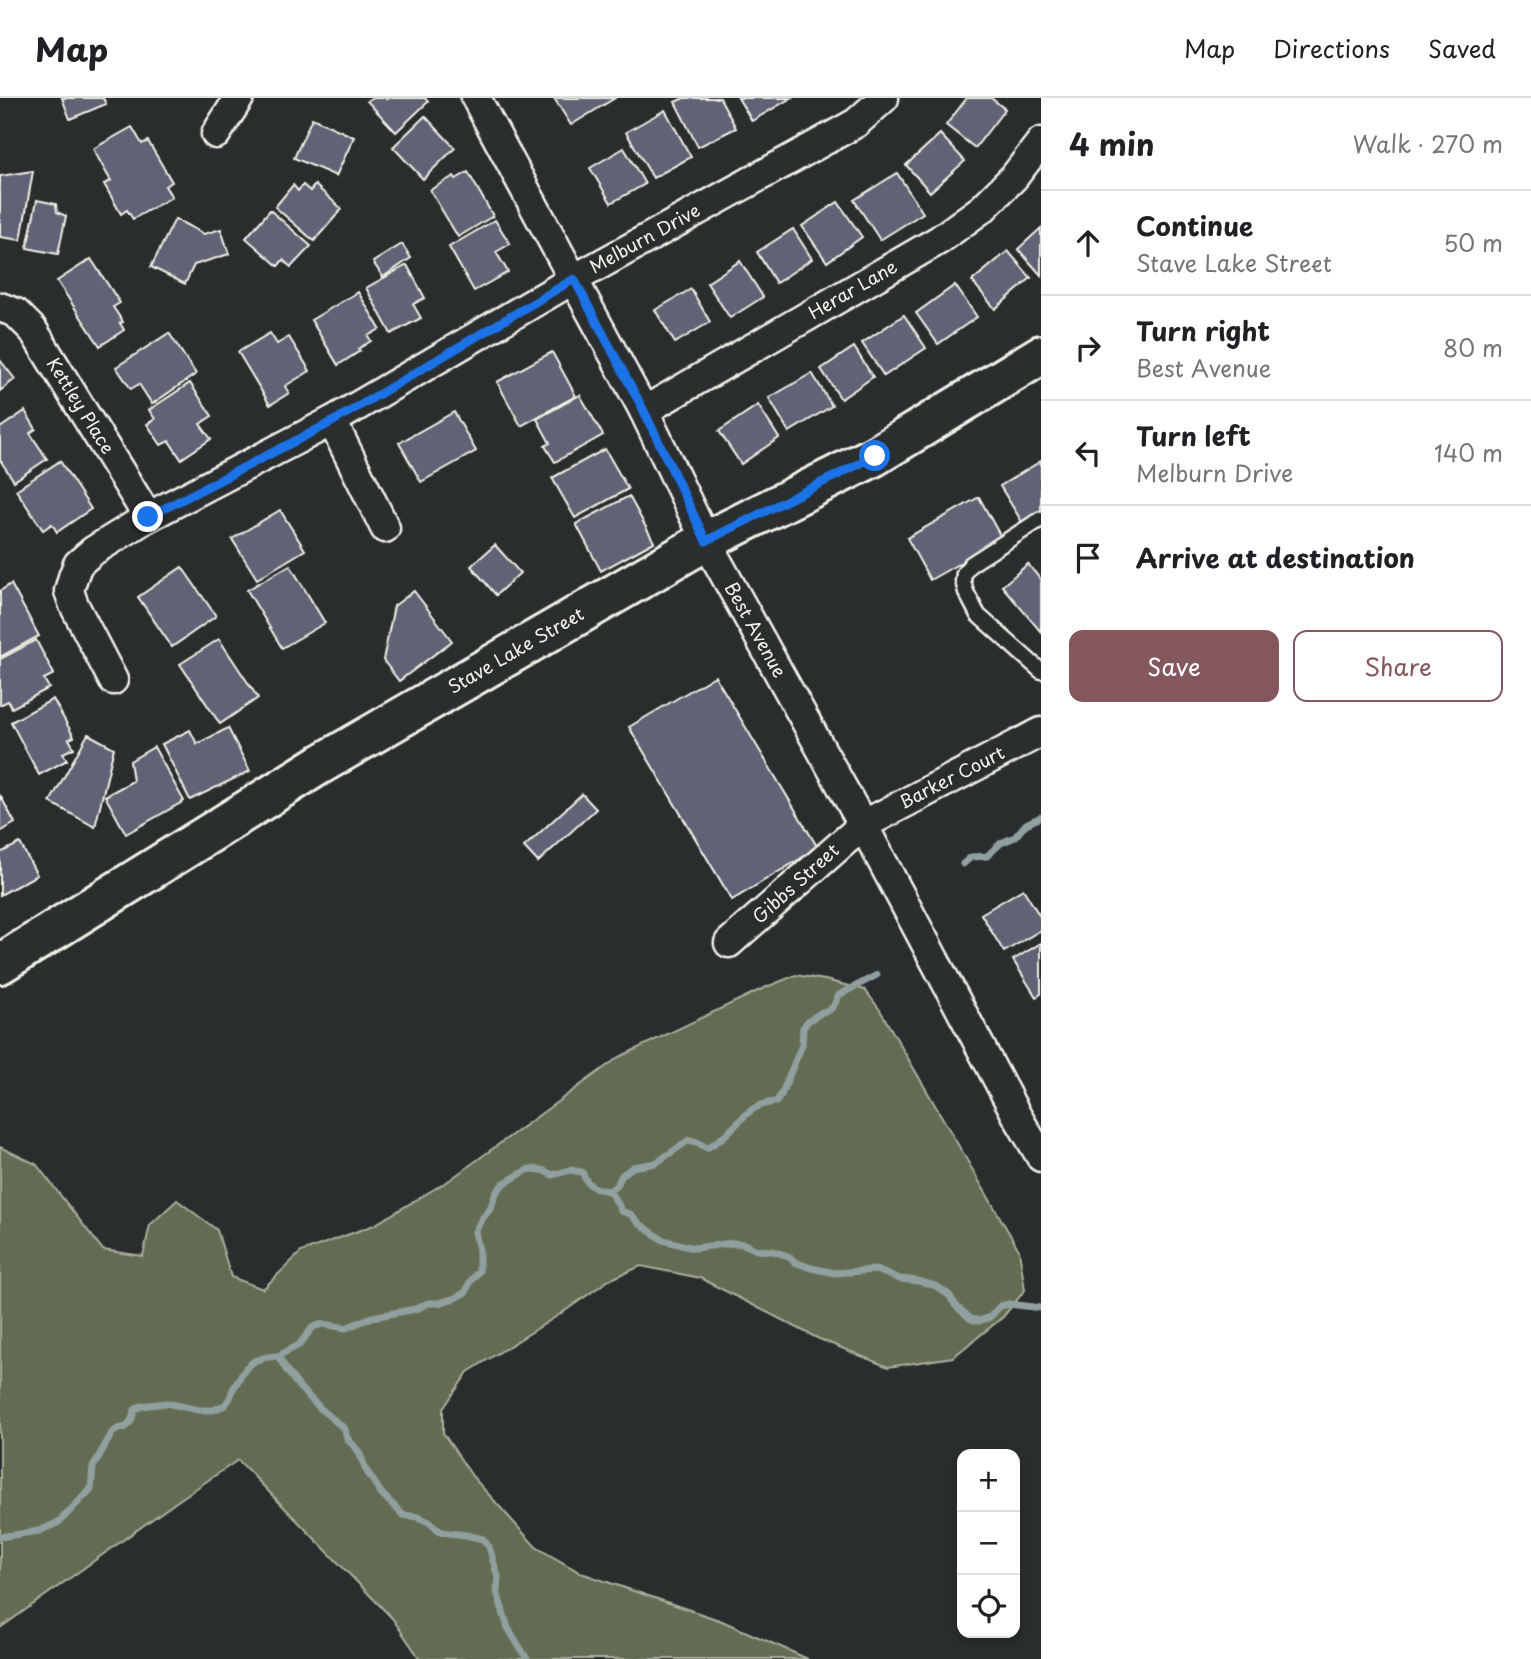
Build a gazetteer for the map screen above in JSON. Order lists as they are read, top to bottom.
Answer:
{
  "streets": {
    "main road": ["Stave Lake Street"],
    "street": [
      "Melburn Drive",
      "Herar Lane",
      "Kettley Place",
      "Best Avenue",
      "Barker Court",
      "Gibbs Street"
    ]
  },
  "crossings": [
    ["Melburn Drive", "Kettley Place"],
    ["Melburn Drive", "Best Avenue"],
    ["Herar Lane", "Best Avenue"],
    ["Best Avenue", "Stave Lake Street"],
    ["Best Avenue", "Barker Court"],
    ["Best Avenue", "Gibbs Street"],
    ["Barker Court", "Gibbs Street"]
  ],
  "page": {
    "header": "Map",
    "nav": ["Map", "Directions", "Saved"],
    "heading": ["4 min", "Walk · 270 m"],
    "list": [
      ["Continue", "Stave Lake Street", "50 m"],
      ["Turn right", "Best Avenue", "80 m"],
      ["Turn left", "Melburn Drive", "140 m"],
      "Arrive at destination"
    ],
    "buttons": ["Save", "Share"],
    "map_buttons": ["+", "−"]
  }
}
